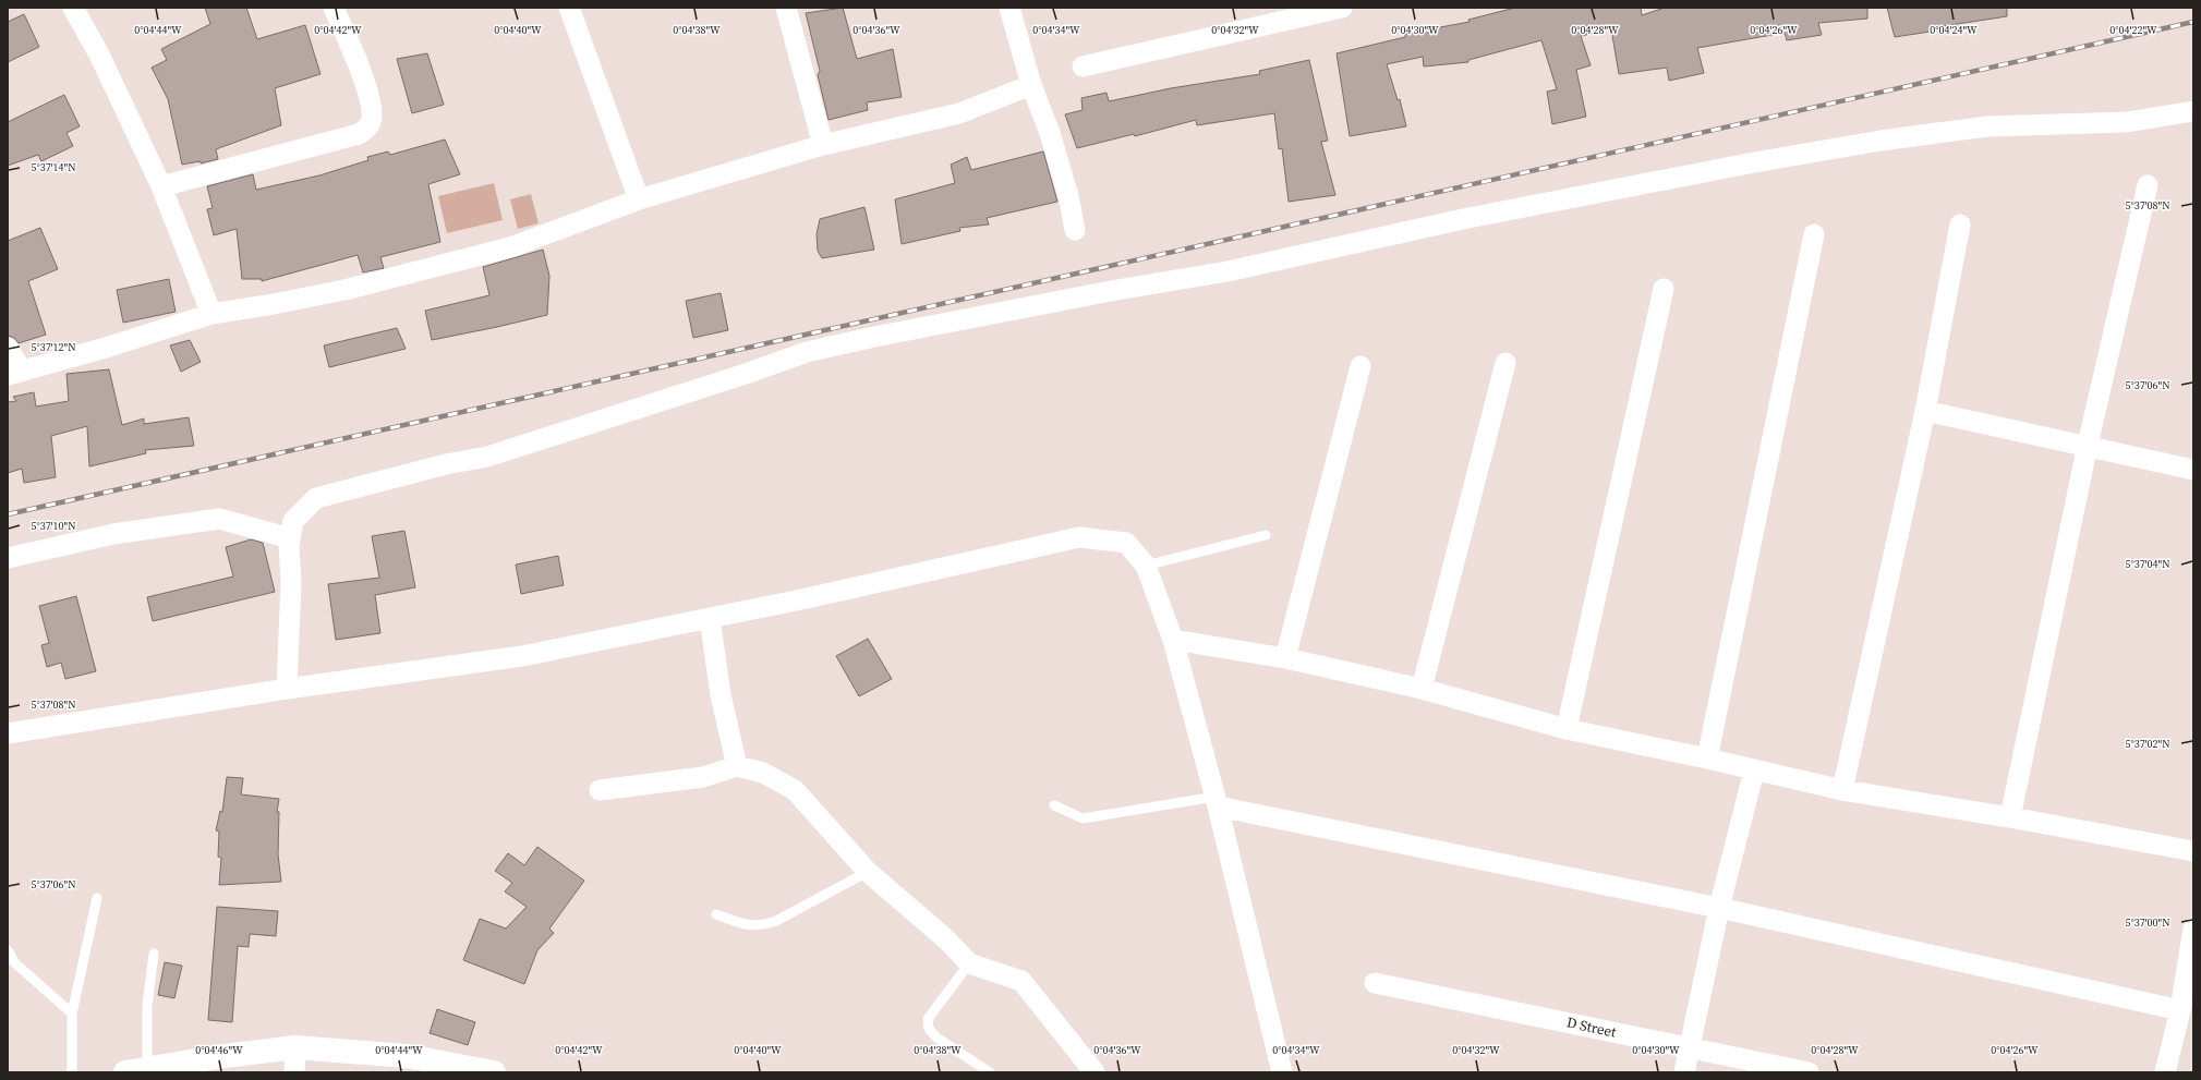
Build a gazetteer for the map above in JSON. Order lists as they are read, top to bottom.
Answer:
{
  "streets": {
    "street": ["D Street"]
  },
  "coordinates": [
    "0°04'44\"W",
    "0°04'42\"W",
    "0°04'40\"W",
    "0°04'38\"W",
    "0°04'36\"W",
    "0°04'34\"W",
    "0°04'32\"W",
    "0°04'30\"W",
    "0°04'28\"W",
    "0°04'26\"W",
    "0°04'24\"W",
    "0°04'22\"W",
    "5°37'14\"N",
    "5°37'08\"N",
    "5°37'12\"N",
    "5°37'06\"N",
    "5°37'10\"N",
    "5°37'04\"N",
    "5°37'02\"N",
    "5°37'00\"N",
    "0°04'46\"W"
  ]
}
